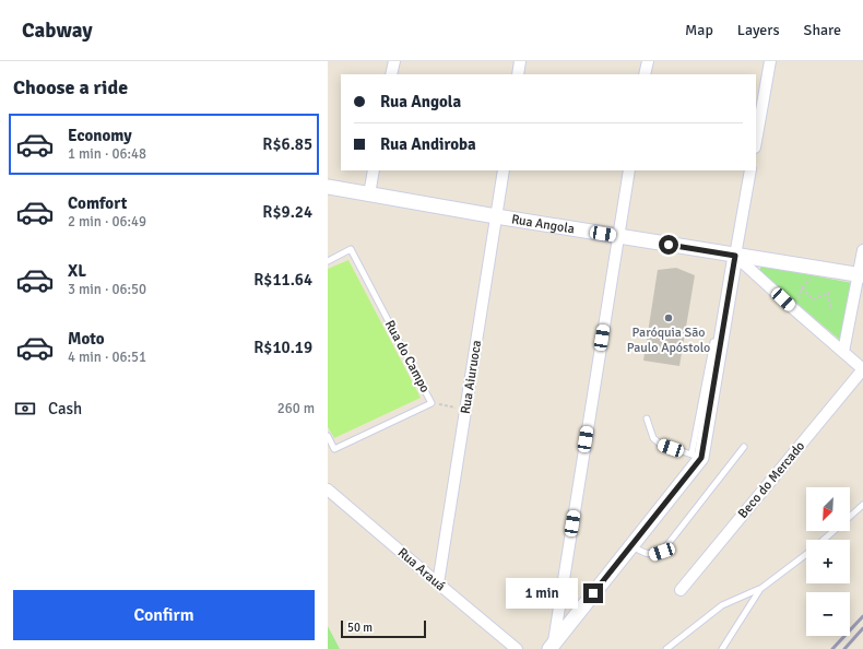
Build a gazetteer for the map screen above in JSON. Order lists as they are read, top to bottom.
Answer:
{
  "streets": {
    "street": [
      "Rua Angola",
      "Rua Aiuruoca",
      "Beco do Mercado",
      "Rua Arauá"
    ],
    "lane": ["Rua do Campo"]
  },
  "crossings": [
    ["Rua Angola", "Rua Aiuruoca"],
    ["Rua Aiuruoca", "Rua Arauá"]
  ],
  "places": ["Paróquia São Paulo Apóstolo"],
  "scale_bar": "50 m",
  "north": "bottom left",
  "page": {
    "header": "Cabway",
    "nav": ["Map", "Layers", "Share"],
    "heading": "Choose a ride",
    "banner": ["Rua Angola", "Rua Andiroba"],
    "list": [
      {
        "name": "Economy",
        "note": "1 min · 06:48",
        "value": "R$6.85"
      },
      {
        "name": "Comfort",
        "note": "2 min · 06:49",
        "value": "R$9.24"
      },
      {
        "name": "XL",
        "note": "3 min · 06:50",
        "value": "R$11.64"
      },
      {
        "name": "Moto",
        "note": "4 min · 06:51",
        "value": "R$10.19"
      }
    ],
    "pay": ["Cash", "260 m"],
    "map_buttons": ["+", "−"],
    "bubble": "1 min",
    "buttons": "Confirm",
    "scale": "50 m"
  }
}
